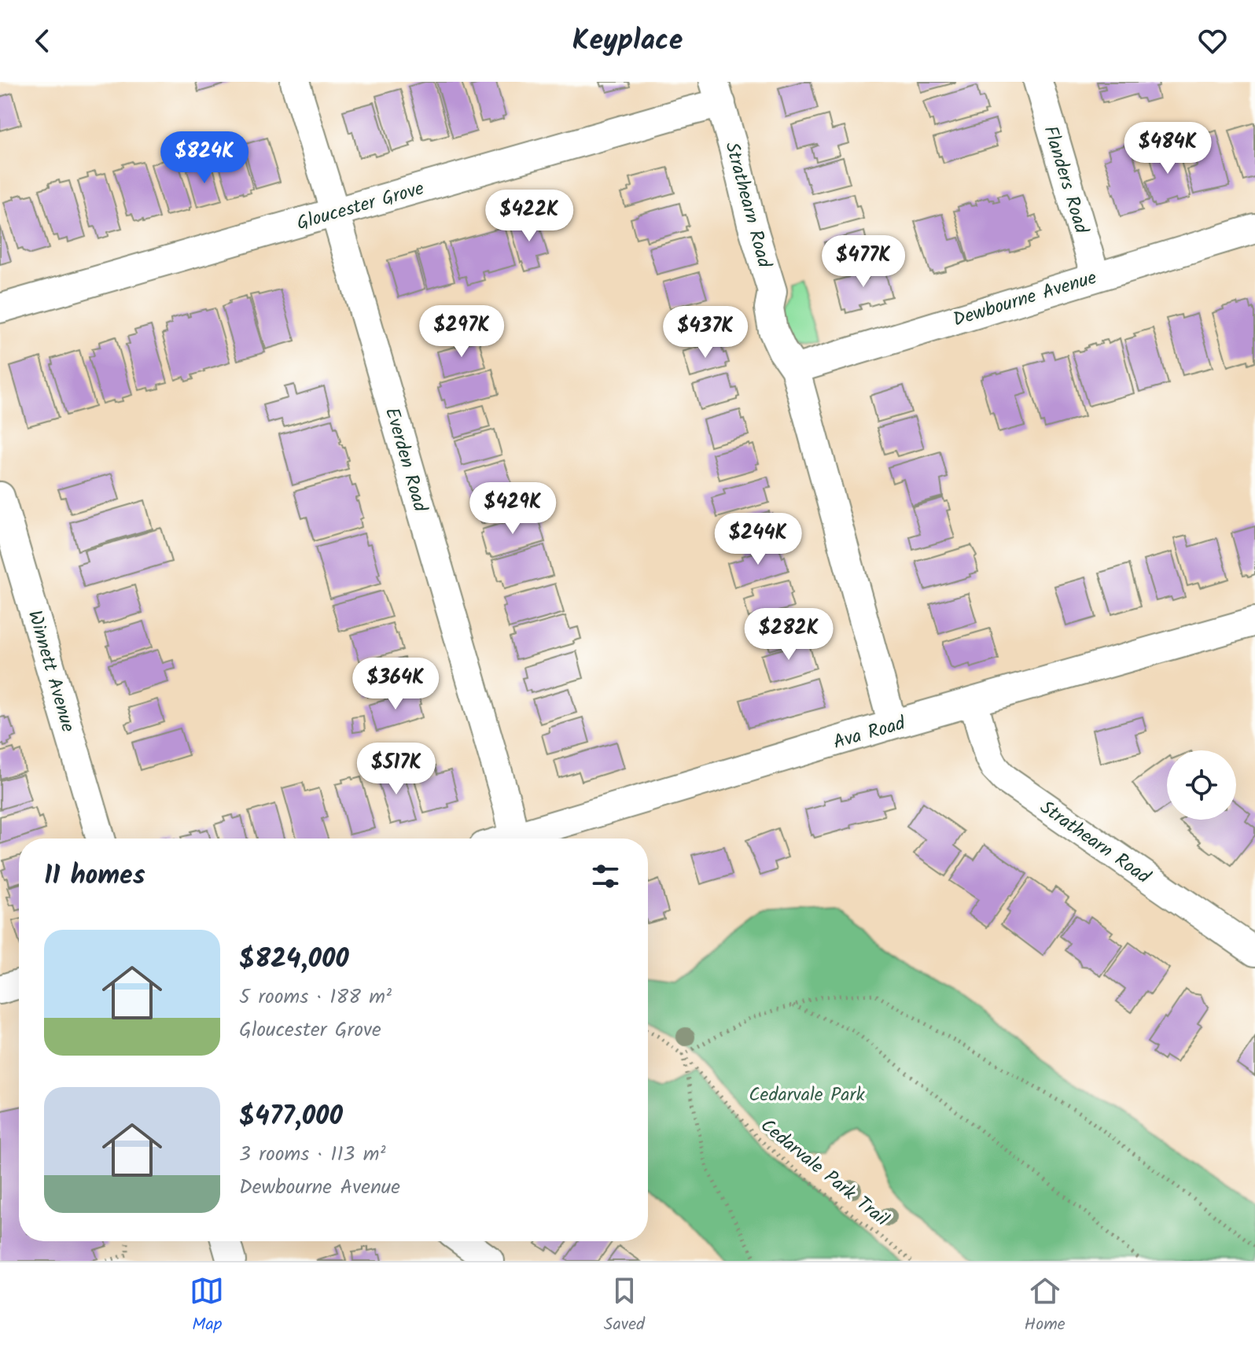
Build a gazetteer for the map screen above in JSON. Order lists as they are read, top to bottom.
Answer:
{
  "streets": {
    "street": [
      "Flanders Road",
      "Strathearn Road",
      "Gloucester Grove",
      "Dewbourne Avenue",
      "Everden Road",
      "Winnett Avenue",
      "Ava Road"
    ],
    "path": ["Cedarvale Park Trail"]
  },
  "crossings": [
    ["Flanders Road", "Dewbourne Avenue"],
    ["Strathearn Road", "Gloucester Grove"],
    ["Strathearn Road", "Dewbourne Avenue"],
    ["Strathearn Road", "Ava Road"],
    ["Gloucester Grove", "Everden Road"],
    ["Everden Road", "Ava Road"]
  ],
  "parks": ["Cedarvale Park"],
  "page": {
    "header": "Keyplace",
    "price": [
      "$484K",
      "$824K",
      "$422K",
      "$477K",
      "$297K",
      "$437K",
      "$429K",
      "$244K",
      "$282K",
      "$364K",
      "$517K"
    ],
    "heading": "11 homes",
    "list": [
      {
        "name": "$824,000",
        "note": "5 rooms · 188 m² · Gloucester Grove"
      },
      {
        "name": "$477,000",
        "note": "3 rooms · 113 m² · Dewbourne Avenue"
      }
    ],
    "tabs": ["Map", "Saved", "Home"]
  }
}
